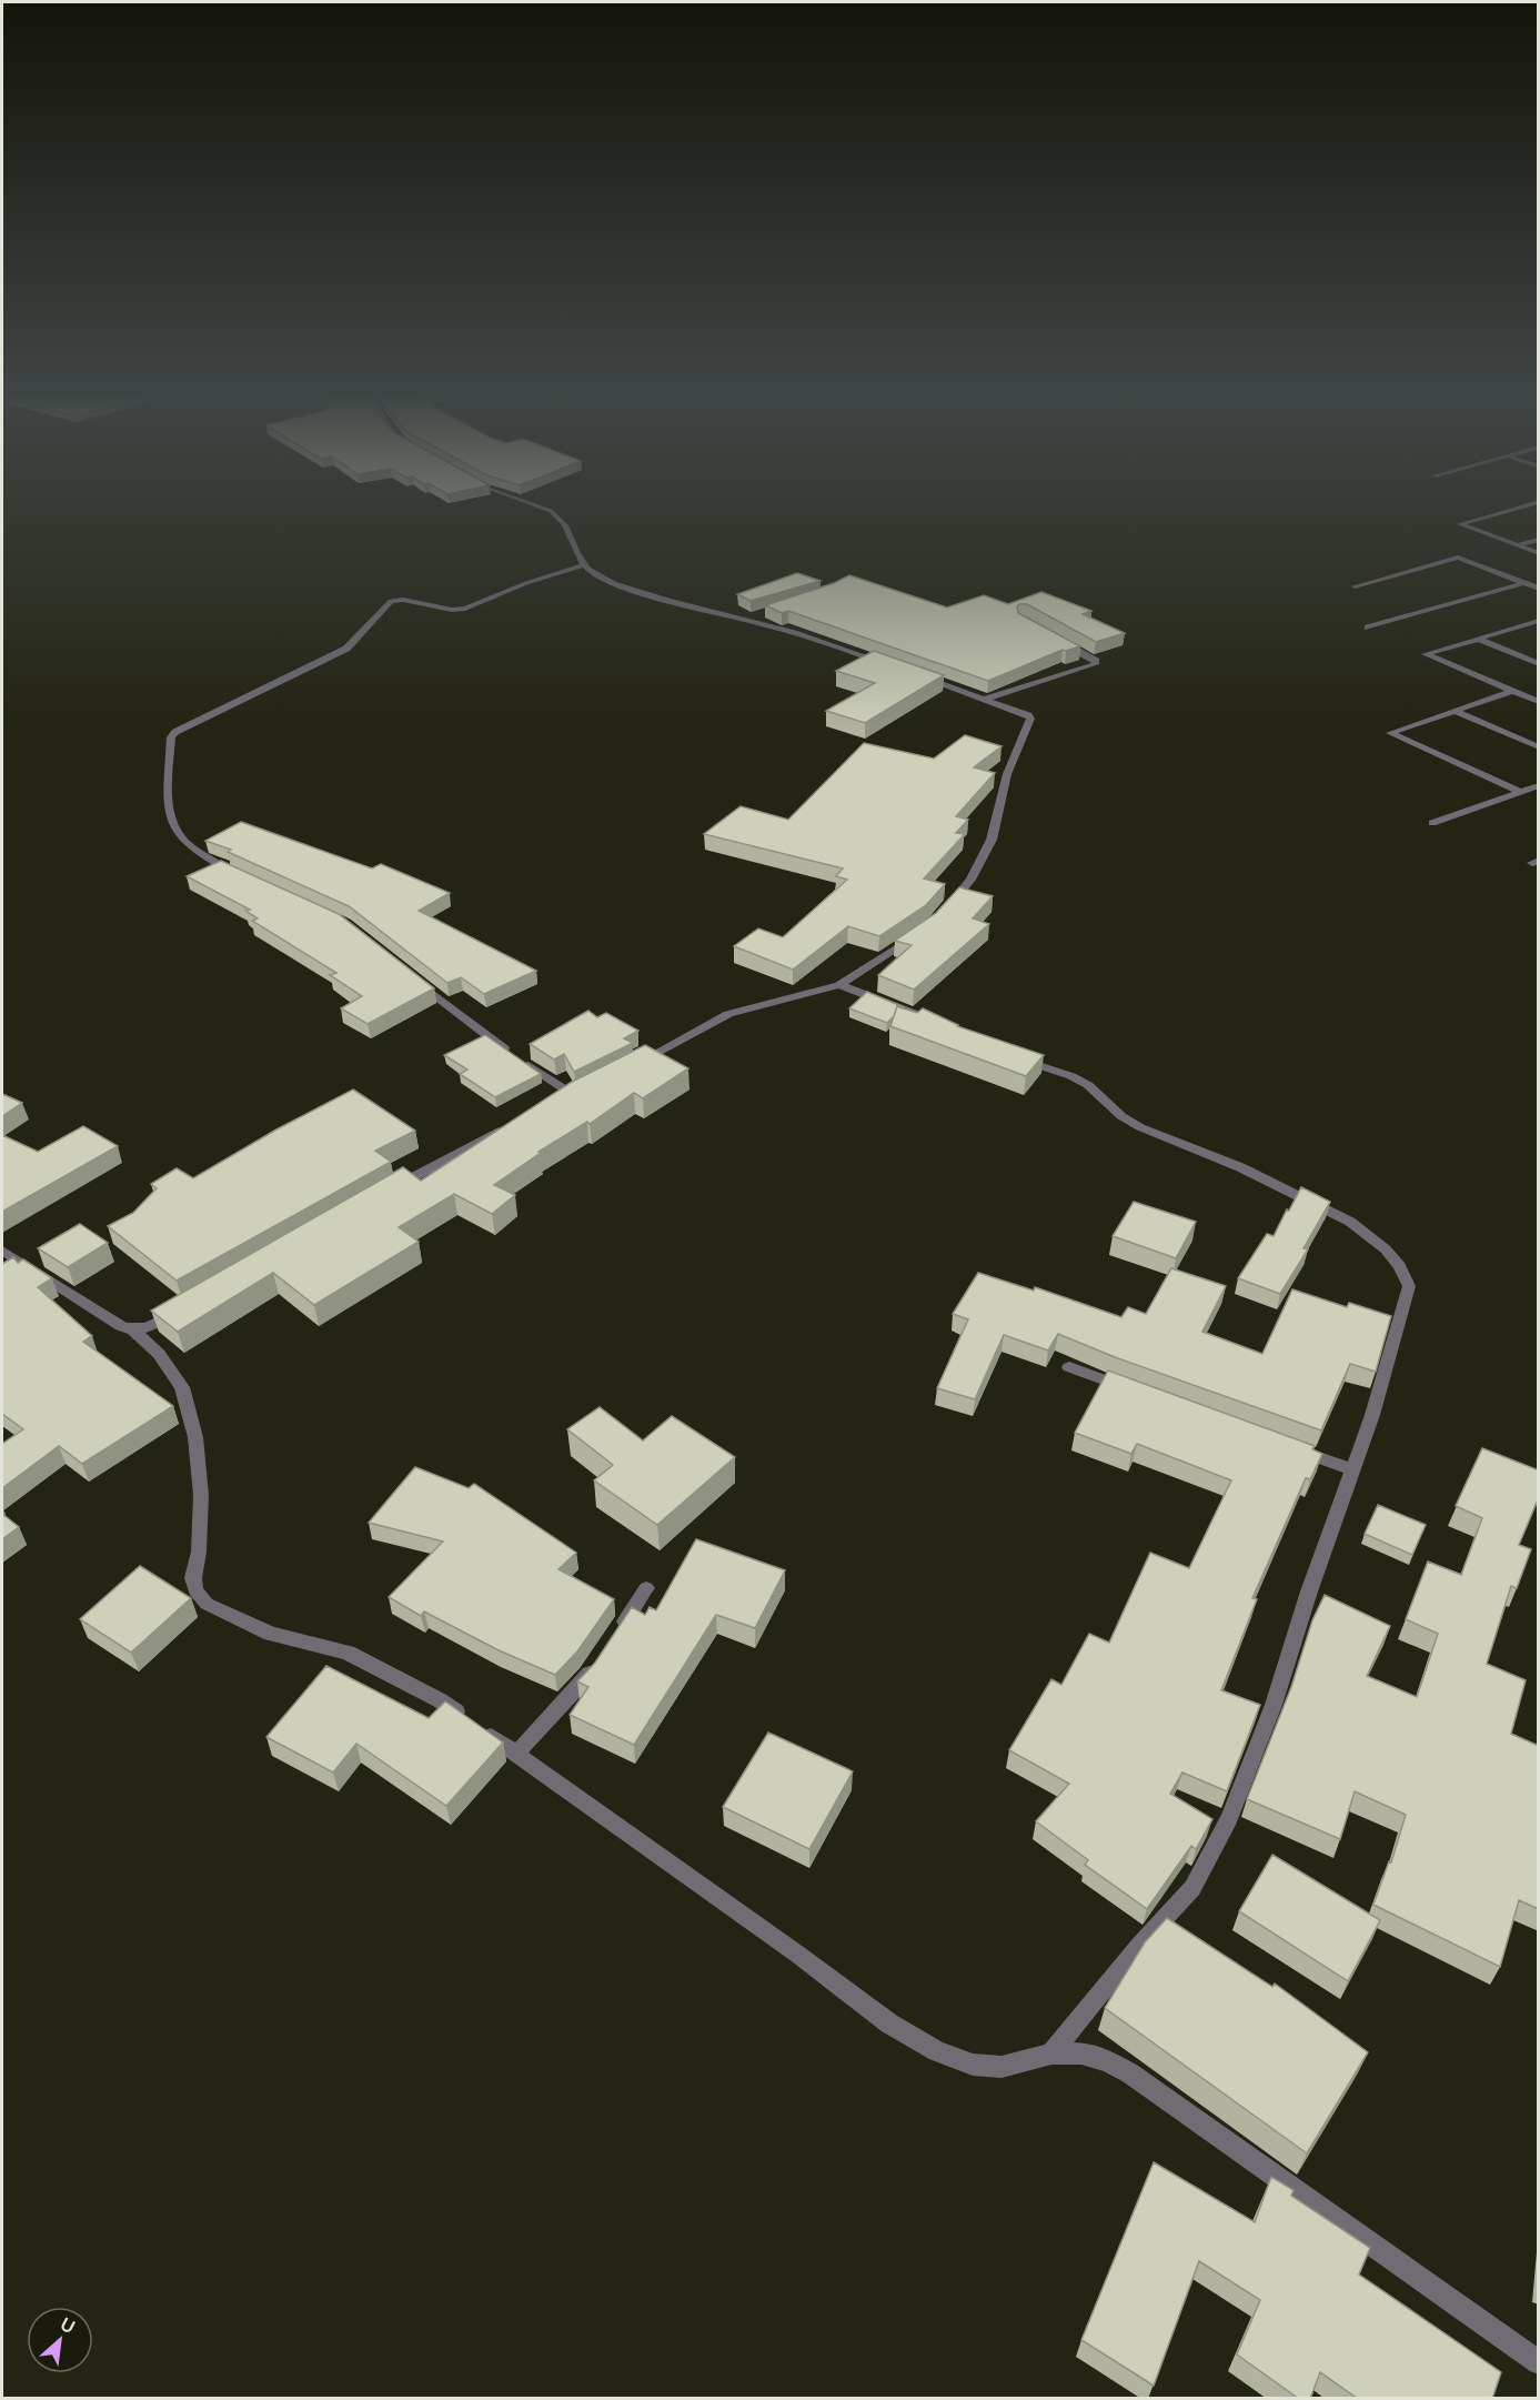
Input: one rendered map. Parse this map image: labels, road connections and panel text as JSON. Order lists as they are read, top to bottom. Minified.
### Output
{"north":"top right"}
